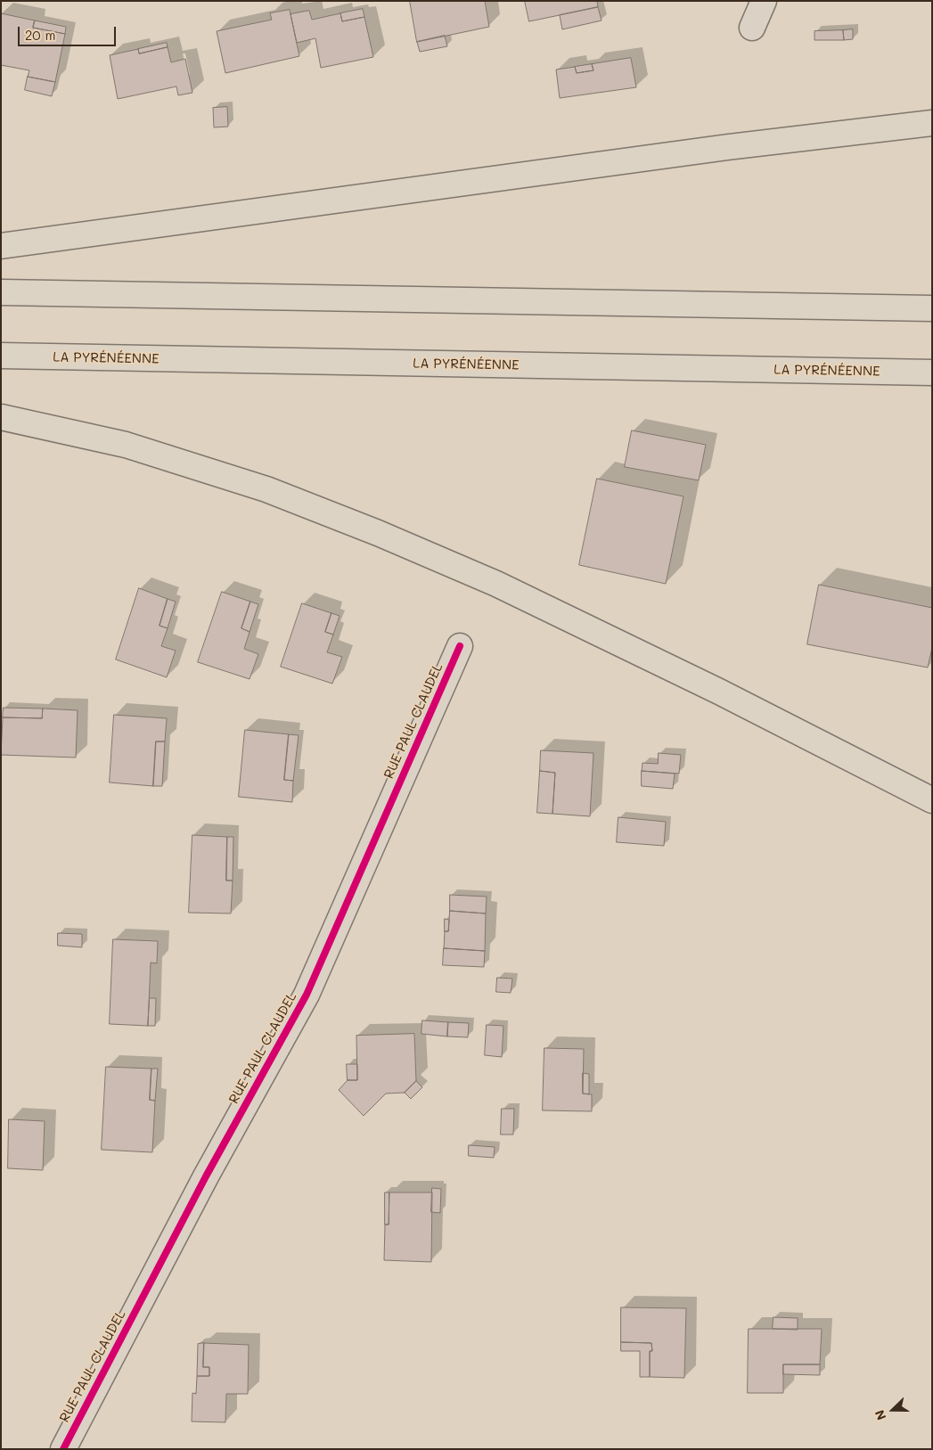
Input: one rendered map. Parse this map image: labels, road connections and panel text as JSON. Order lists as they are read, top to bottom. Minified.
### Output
{"streets":{"highway":["LA PYRÉNÉENNE"],"street":["RUE PAUL CLAUDEL"]},"scale_bar":"20 m","north":"left"}
